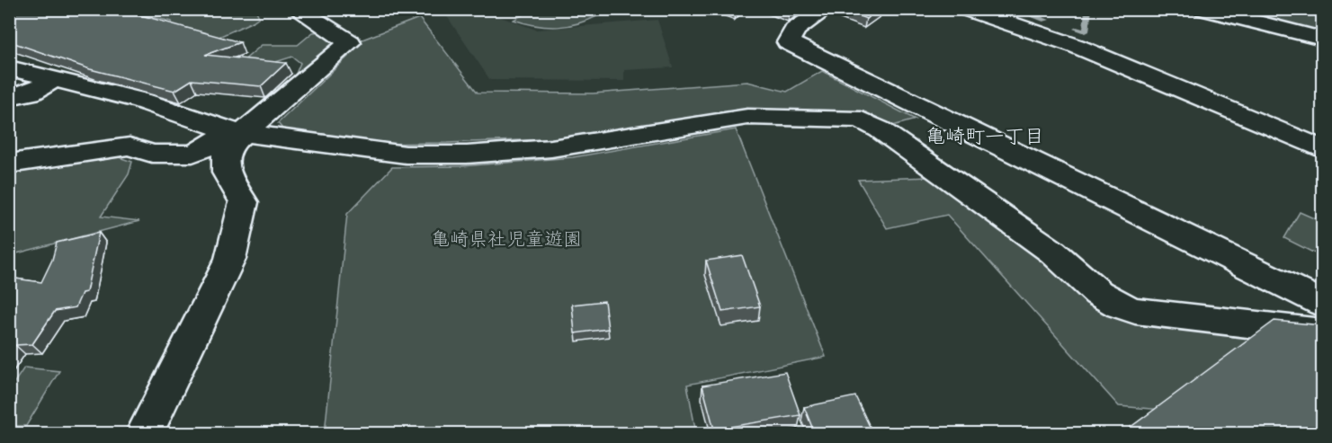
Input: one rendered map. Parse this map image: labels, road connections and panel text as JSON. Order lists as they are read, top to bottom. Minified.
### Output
{"districts":["亀崎町一丁目"],"parks":["亀崎県社児童遊園"]}
